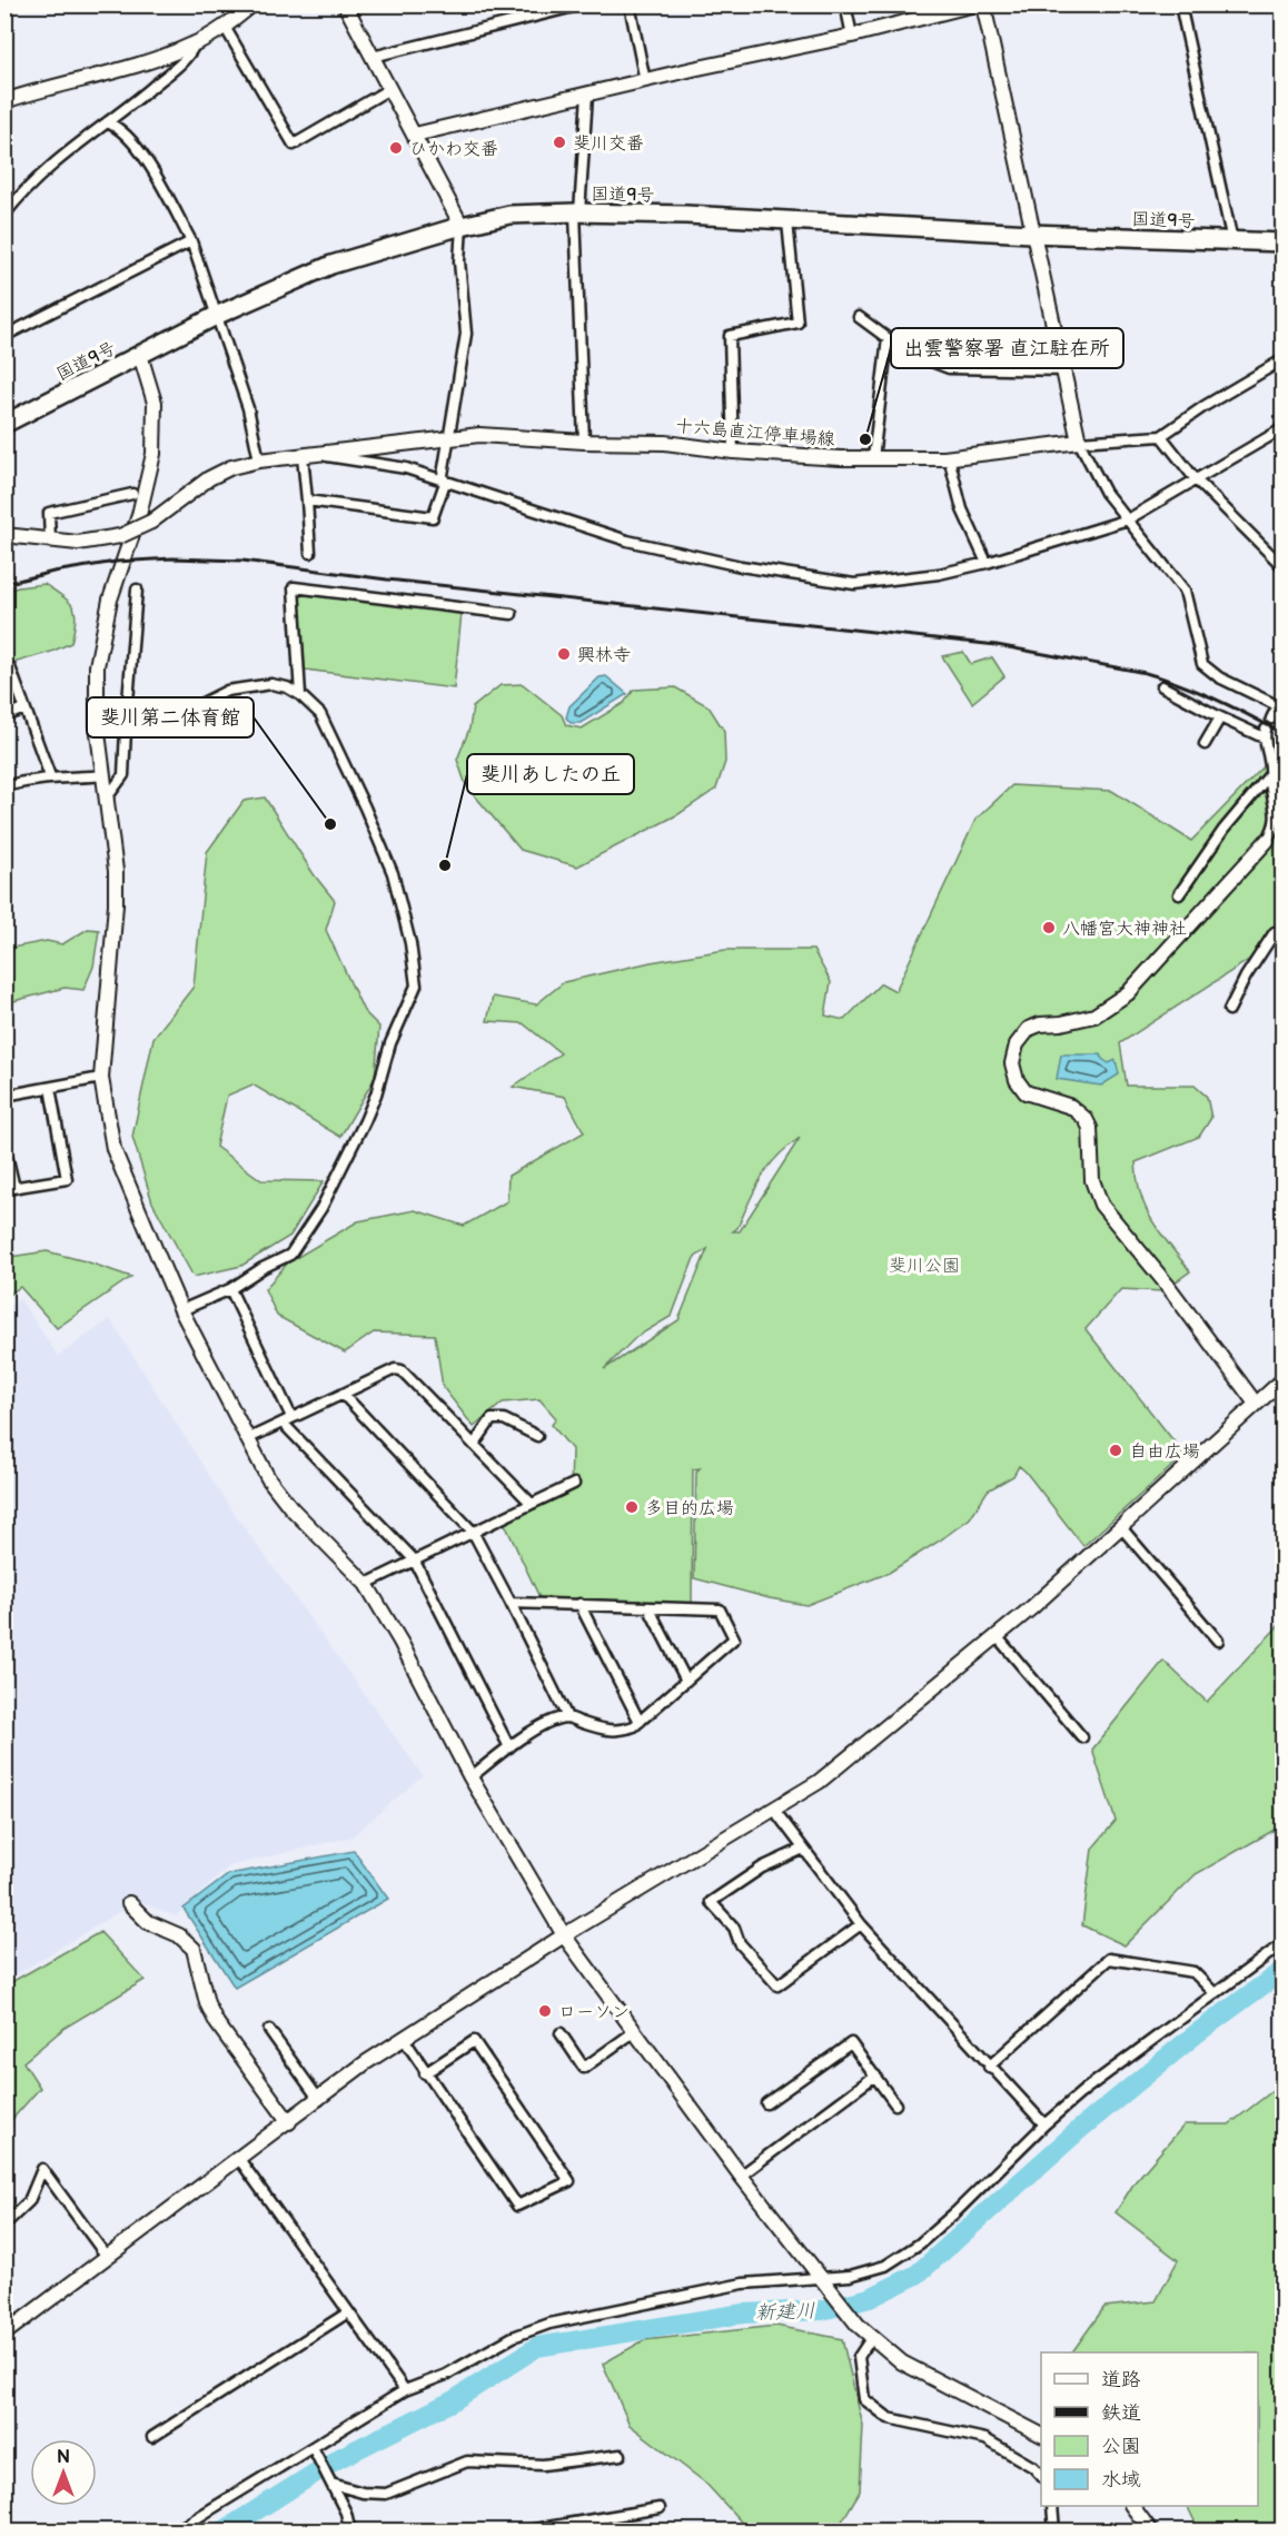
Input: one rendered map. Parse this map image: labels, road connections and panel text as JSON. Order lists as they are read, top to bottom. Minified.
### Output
{"streets":{"highway":["国道9号"],"street":["十六島直江停車場線"]},"water":["新建川"],"parks":["斐川公園"],"places":["斐川交番","ひかわ交番","出雲警察署 直江駐在所","興林寺","斐川第二体育館","斐川あしたの丘","八幡宮大神神社","自由広場","多目的広場","ローソン"],"legend":["道路","鉄道","公園","水域"],"north":"top"}
